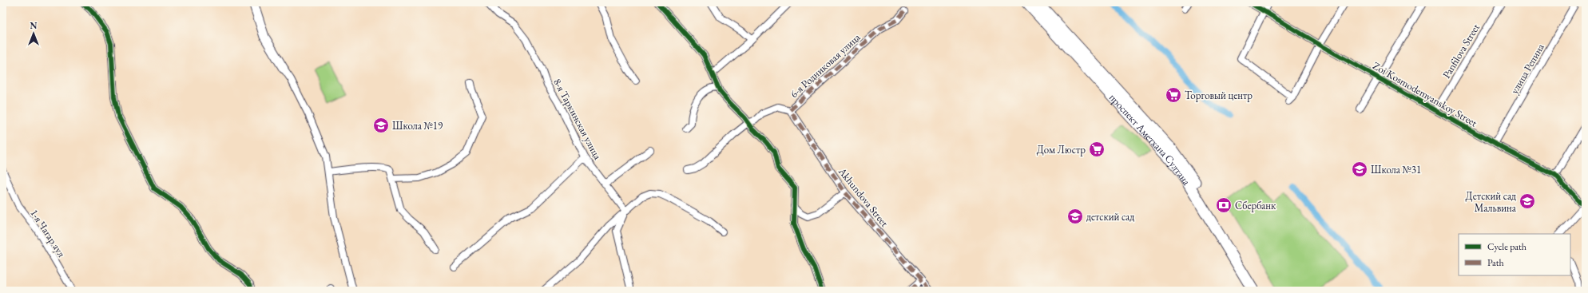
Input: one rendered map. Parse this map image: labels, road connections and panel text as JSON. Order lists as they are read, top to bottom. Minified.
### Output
{"streets":{"main road":["проспект Аметхана Султана"],"street":["Panfilova Street","6-я Родниковая улица","улица Репина","Zoi Kosmodemyanskoy Street","8-я Таркинская улица","Akhundova Street","1-я Чагар аул"]},"crossings":[["Panfilova Street","Zoi Kosmodemyanskoy Street"],["6-я Родниковая улица","Akhundova Street"],["улица Репина","Zoi Kosmodemyanskoy Street"]],"places":{"supermarket":["Торговый центр","Дом Люстр"],"school or university":["Школа №19","Школа №31","Детский сад Мальвина","детский сад"],"bank":["Сбербанк"]},"legend":["Cycle path","Path"],"north":"top"}
